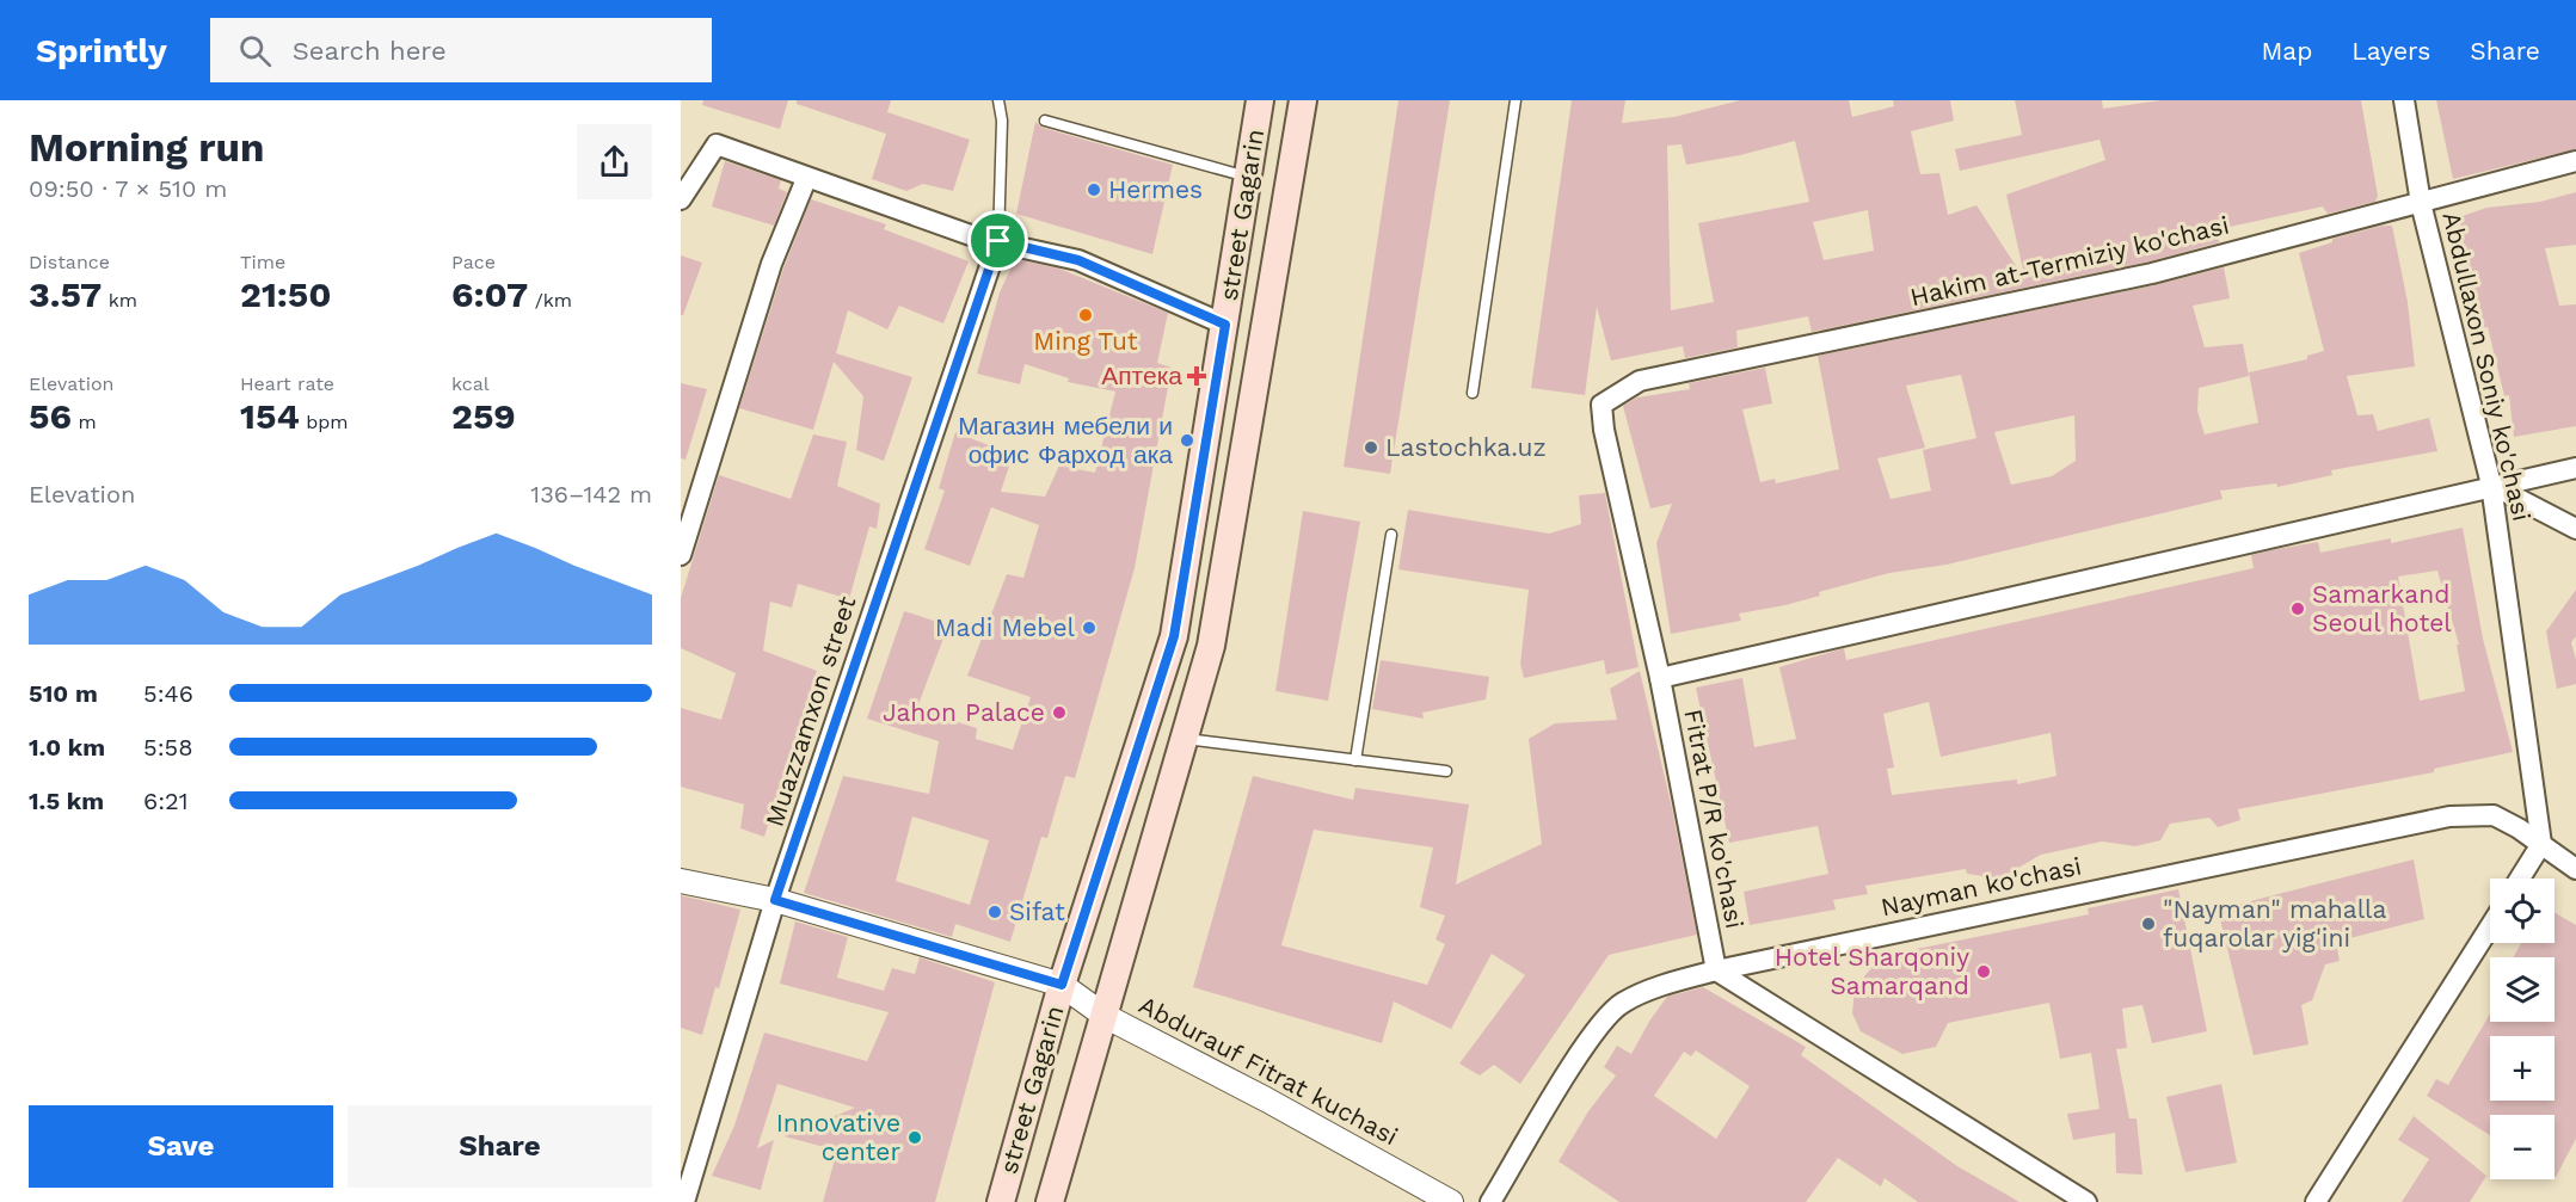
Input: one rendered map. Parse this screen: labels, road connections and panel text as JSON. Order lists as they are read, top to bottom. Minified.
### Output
{"streets":{"main road":["street Gagarin"],"street":["Hakim at-Termiziy ko'chasi","Abdullaxon Soniy ko'chasi","Muazzamxon street","Fitrat P/R ko'chasi","Nayman ko'chasi","Abdurauf Fitrat kuchasi"]},"crossings":[["street Gagarin","Abdurauf Fitrat kuchasi"],["Hakim at-Termiziy ko'chasi","Abdullaxon Soniy ko'chasi"],["Hakim at-Termiziy ko'chasi","Fitrat P/R ko'chasi"],["Abdullaxon Soniy ko'chasi","Nayman ko'chasi"],["Muazzamxon street","Abdurauf Fitrat kuchasi"],["Fitrat P/R ko'chasi","Nayman ko'chasi"]],"places":{"other":["Hermes","Ming Tut","Магазин мебели и офис Фарход ака","Lastochka.uz","Samarkand Seoul hotel","Madi Mebel","Jahon Palace","Sifat","\"Nayman\" mahalla fuqarolar yig'ini","Hotel Sharqoniy Samarqand","Innovative center"],"health":["Аптека"]},"page":{"header":"Sprintly","search":"Search here","nav":["Map","Layers","Share"],"heading":["Morning run","09:50 · 7 × 510 m"],"stats":[["Distance","3.57 km"],["Time","21:50"],["Pace","6:07 /km"],["Elevation","56 m"],["Heart rate","154 bpm"],["kcal","259"]],"chart":["Elevation","136–142 m"],"list":[{"name":"510 m","note":"5:46"},{"name":"1.0 km","note":"5:58"},{"name":"1.5 km","note":"6:21"}],"map_buttons":["+","−"],"buttons":["Save","Share"]}}
